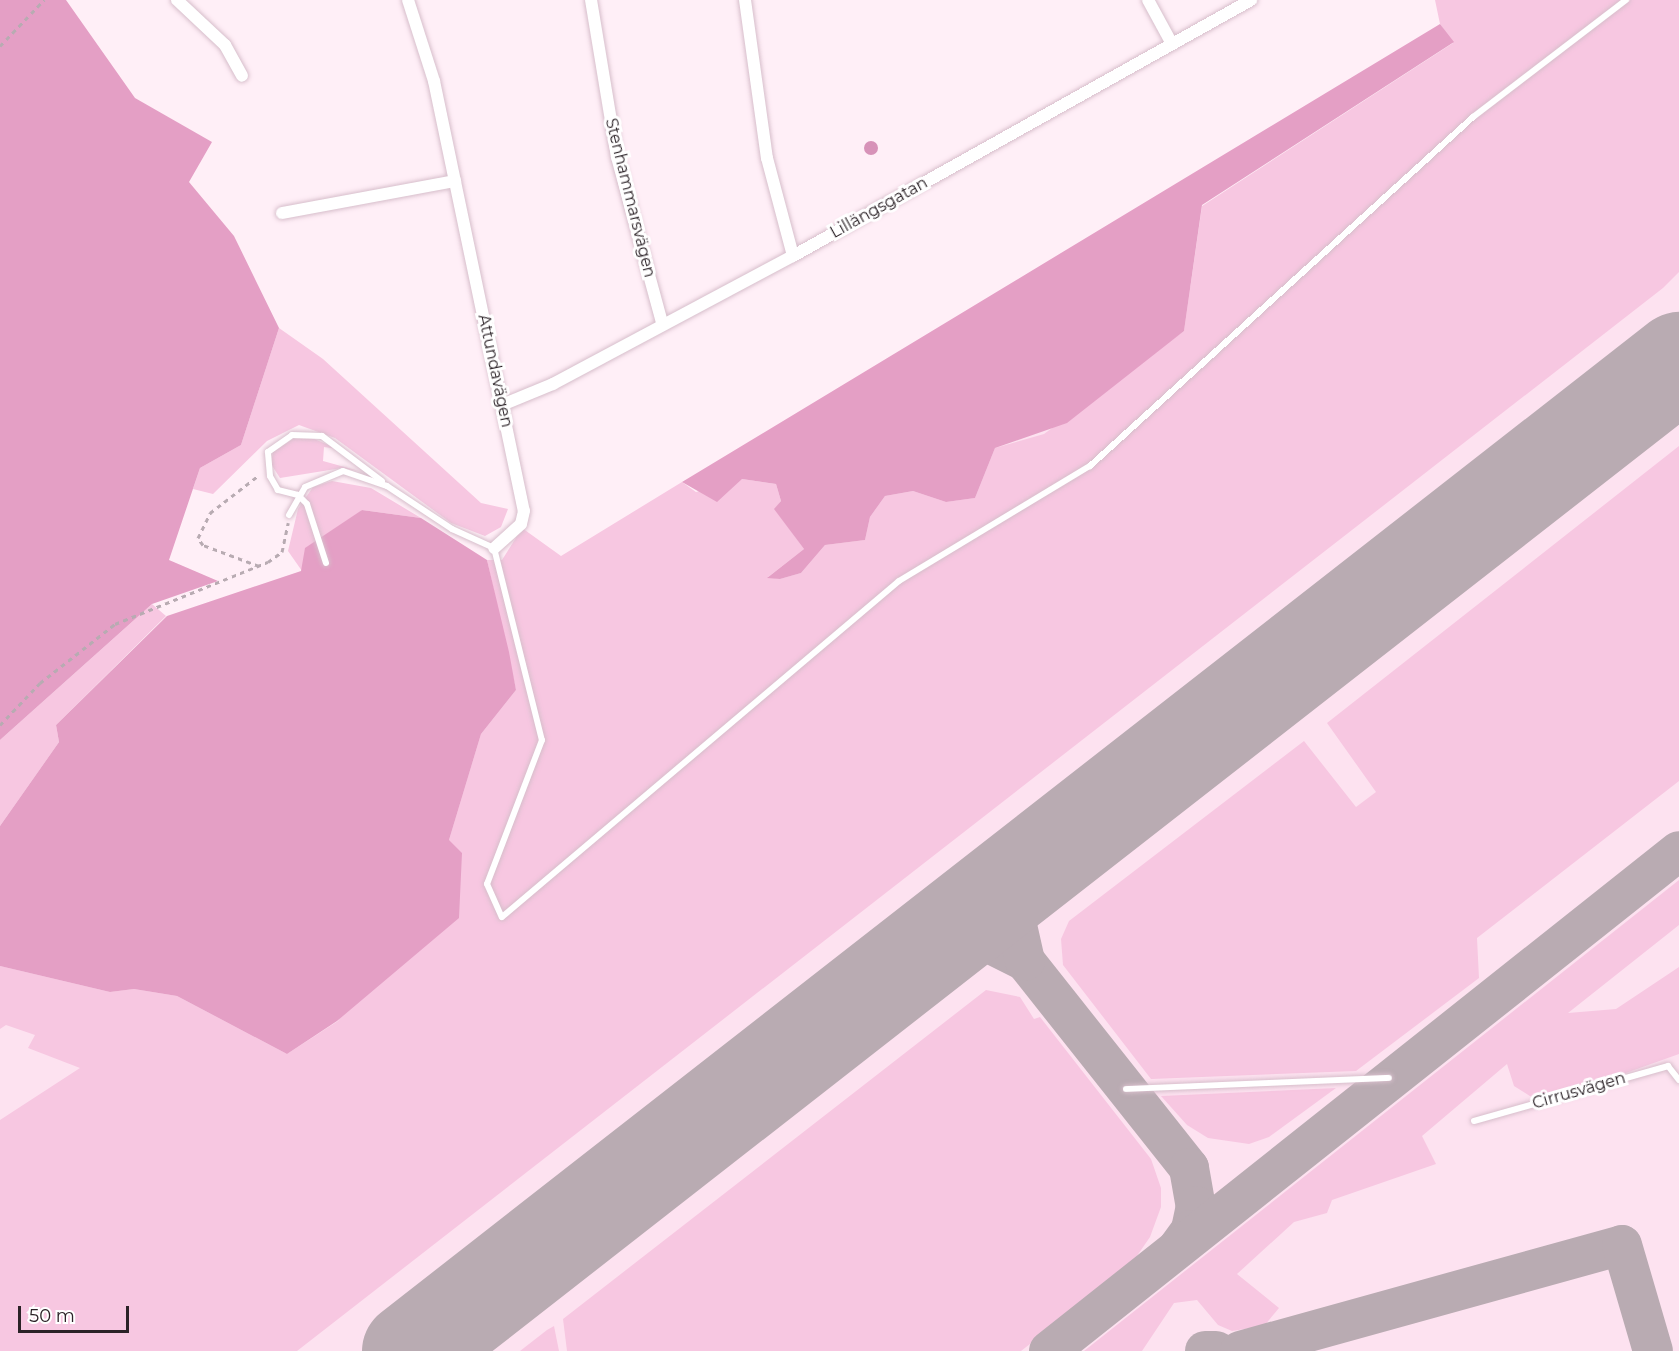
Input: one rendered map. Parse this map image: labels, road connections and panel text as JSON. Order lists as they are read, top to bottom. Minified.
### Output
{"streets":{"street":["Stenhammarsvägen","Lillängsgatan","Attundavägen"],"lane":["Cirrusvägen"]},"crossings":[["Stenhammarsvägen","Lillängsgatan"],["Lillängsgatan","Attundavägen"]],"scale_bar":"50 m"}
